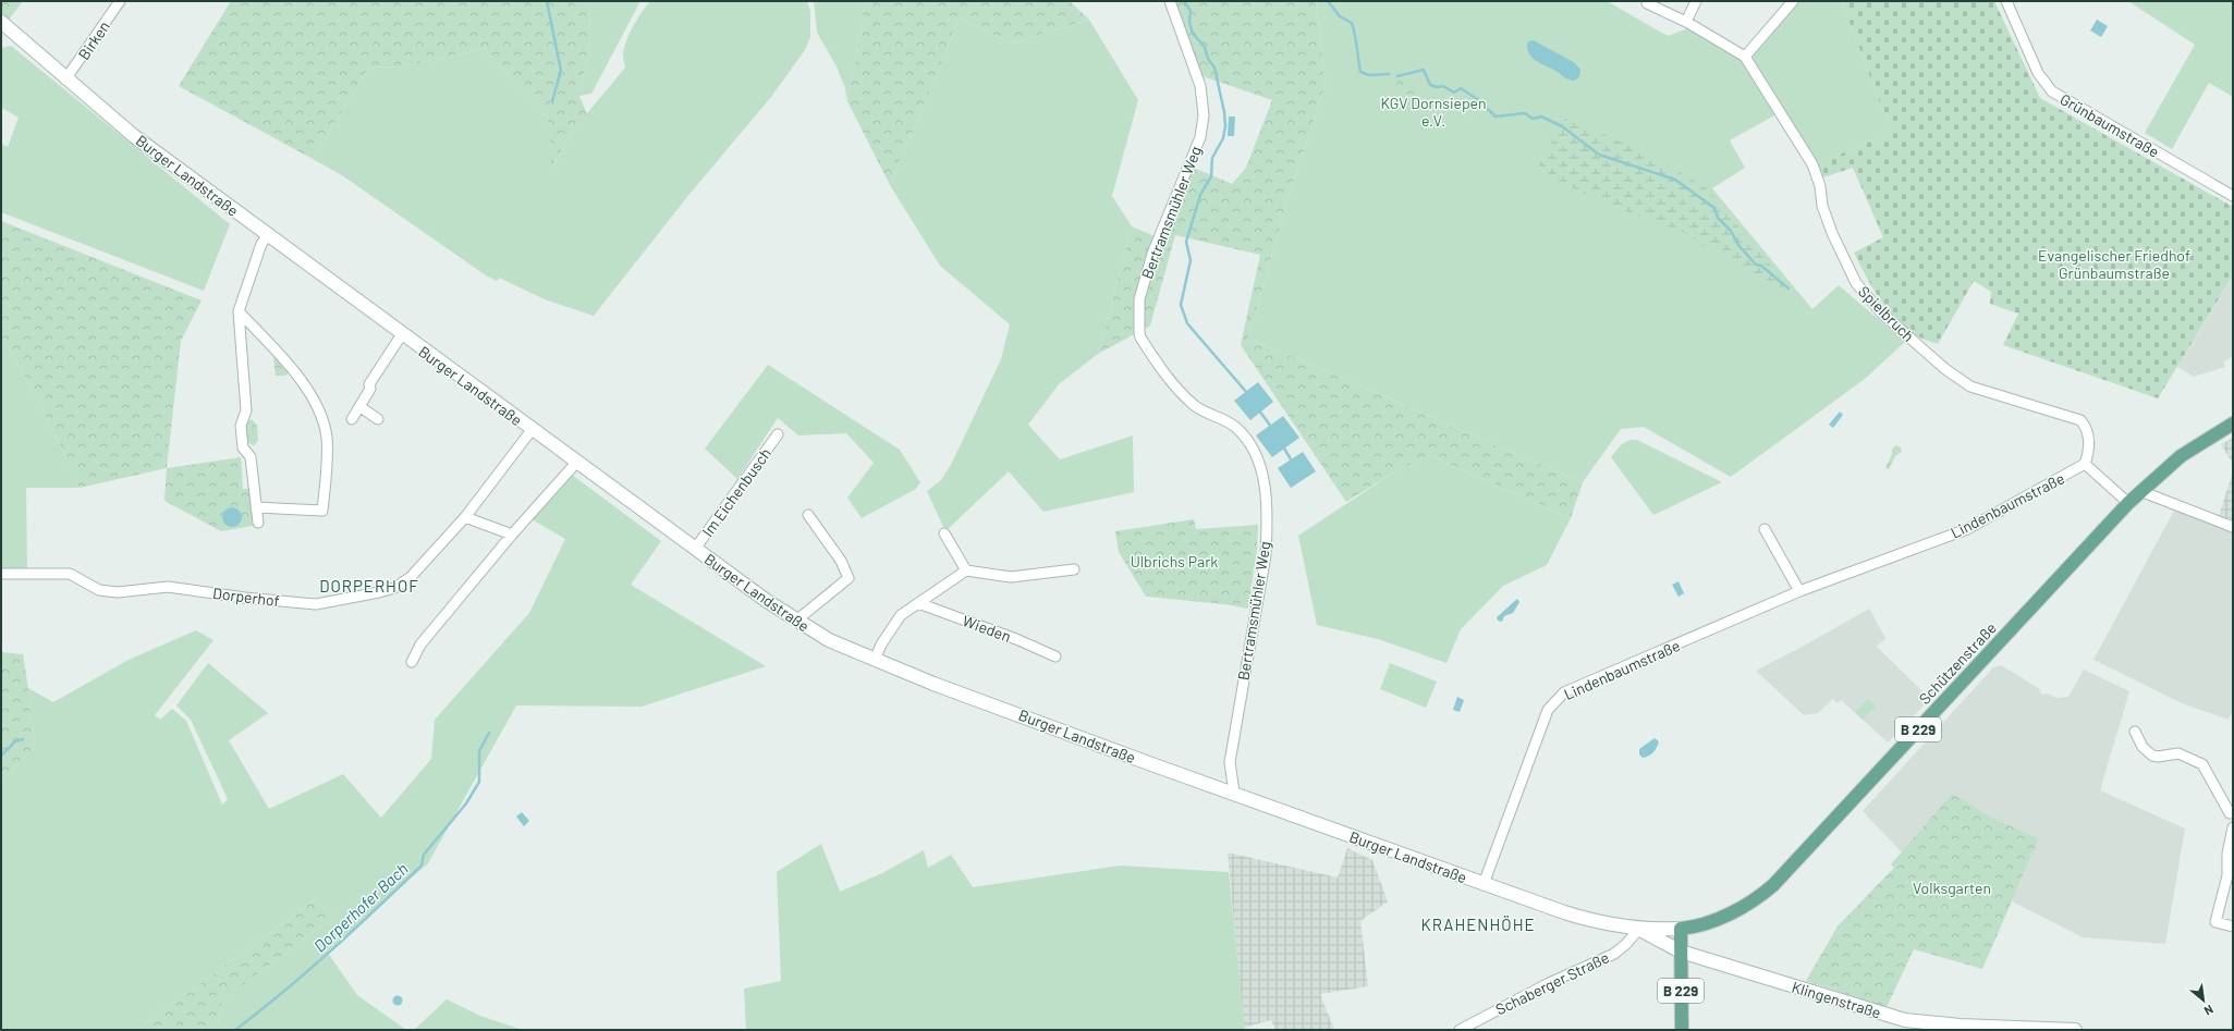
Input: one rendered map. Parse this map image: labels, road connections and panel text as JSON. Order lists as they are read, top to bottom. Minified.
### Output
{"streets":{"main road":["Burger Landstraße","Schützenstraße","B 229","Klingenstraße"],"street":["Birken","Grünbaumstraße","Bertramsmühler Weg","Spielbruch","Im Eichenbusch","Lindenbaumstraße","Dorperhof","Wieden","Schaberger Straße"]},"crossings":[["Birken","Burger Landstraße"],["Burger Landstraße","Bertramsmühler Weg"],["Burger Landstraße","Im Eichenbusch"],["Burger Landstraße","Lindenbaumstraße"],["Burger Landstraße","Dorperhof"],["Burger Landstraße","Schützenstraße"],["Burger Landstraße","B 229"],["Burger Landstraße","Schaberger Straße"],["Burger Landstraße","Klingenstraße"],["Spielbruch","Lindenbaumstraße"],["Schützenstraße","B 229"],["B 229","Klingenstraße"]],"districts":["DORPERHOF","KRAHENHÖHE"],"water":["Dorperhofer Bach"],"parks":["KGV Dornsiepen e.V.","Evangelischer Friedhof Grünbaumstraße","Ulbrichs Park","Volksgarten"],"north":"bottom right"}
